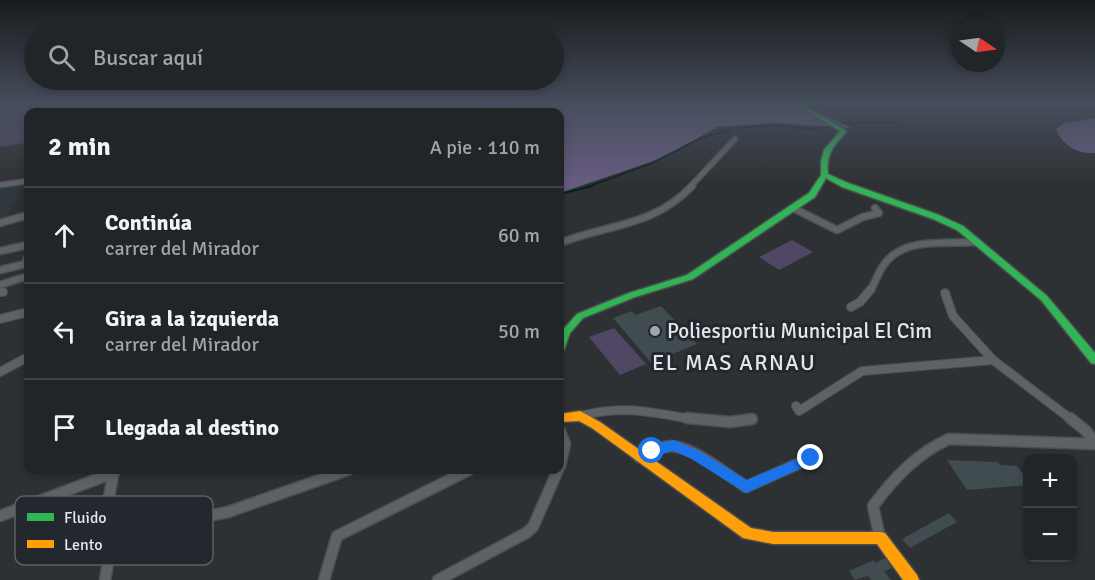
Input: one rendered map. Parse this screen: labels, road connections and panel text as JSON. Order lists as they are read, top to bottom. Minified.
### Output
{"districts":["EL MAS ARNAU"],"places":["Poliesportiu Municipal El Cim"],"legend":["Fluido","Lento"],"north":"right","page":{"search":"Buscar aquí","heading":["2 min","A pie · 110 m"],"list":[["Continúa","carrer del Mirador","60 m"],["Gira a la izquierda","carrer del Mirador","50 m"],"Llegada al destino"],"map_buttons":["+","−"]}}
